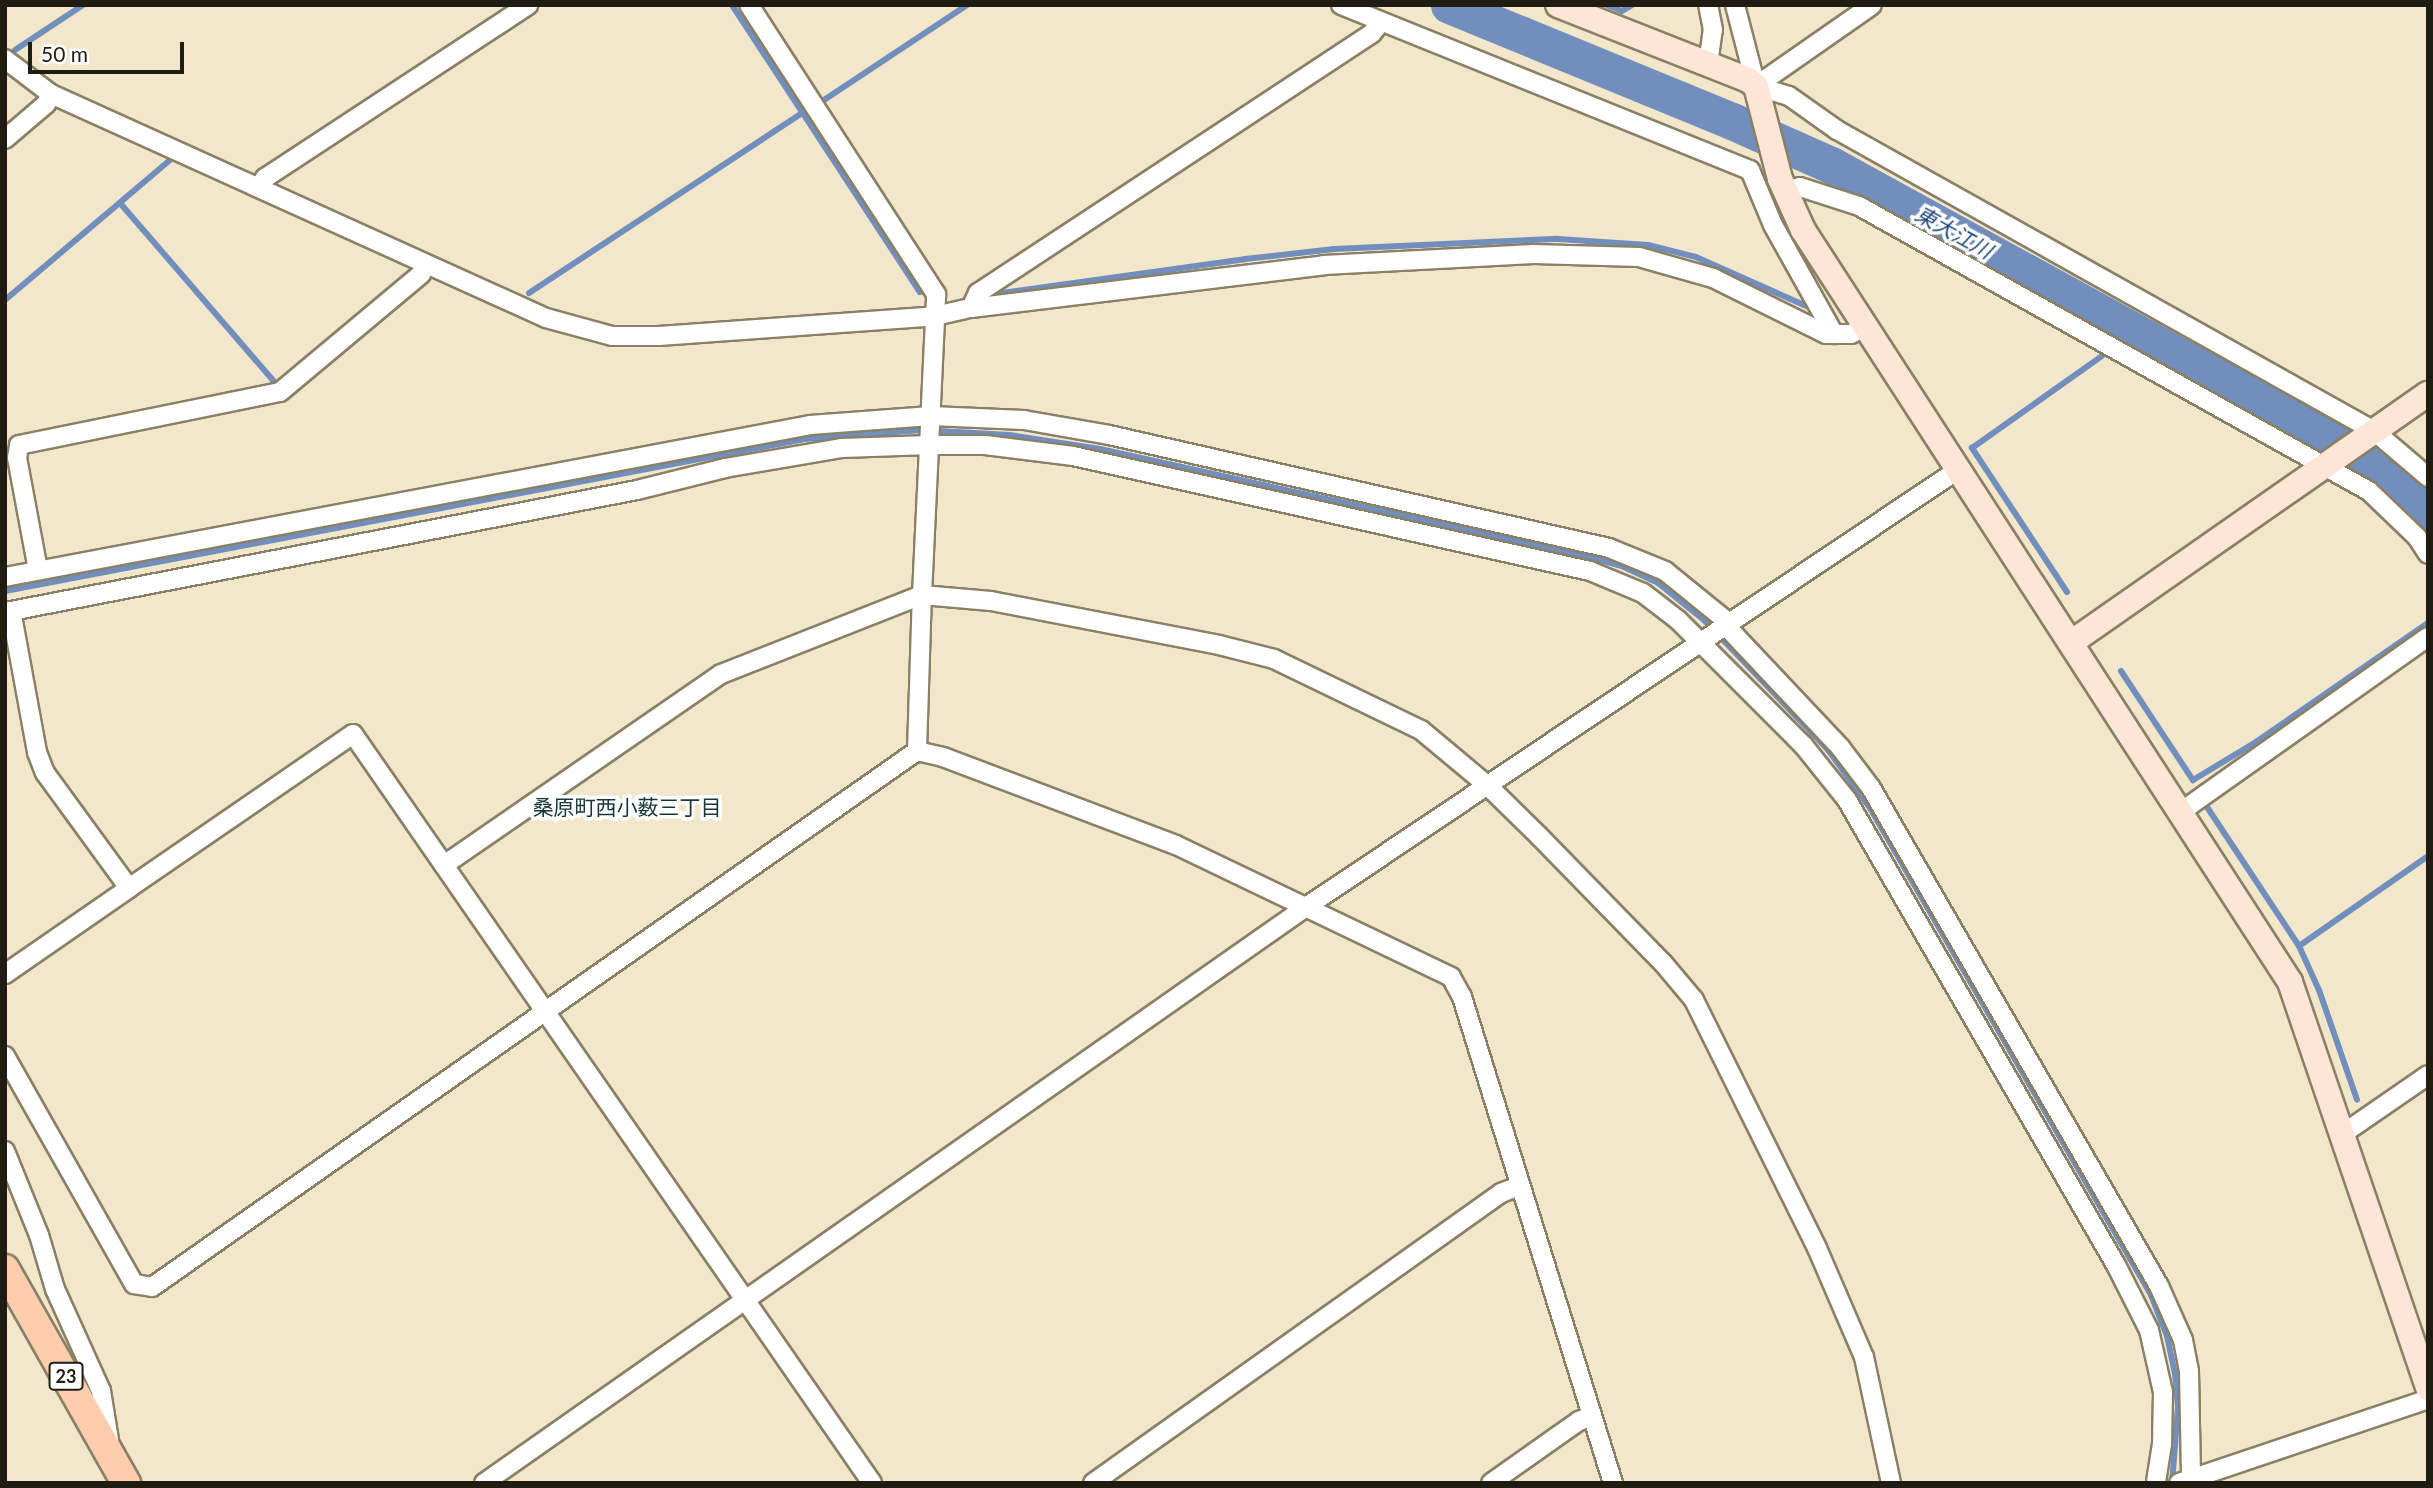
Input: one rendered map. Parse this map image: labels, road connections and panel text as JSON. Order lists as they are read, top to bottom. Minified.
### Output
{"streets":{"main road":["23"]},"districts":["桑原町西小薮三丁目"],"water":["東大江川"],"scale_bar":"50 m"}
